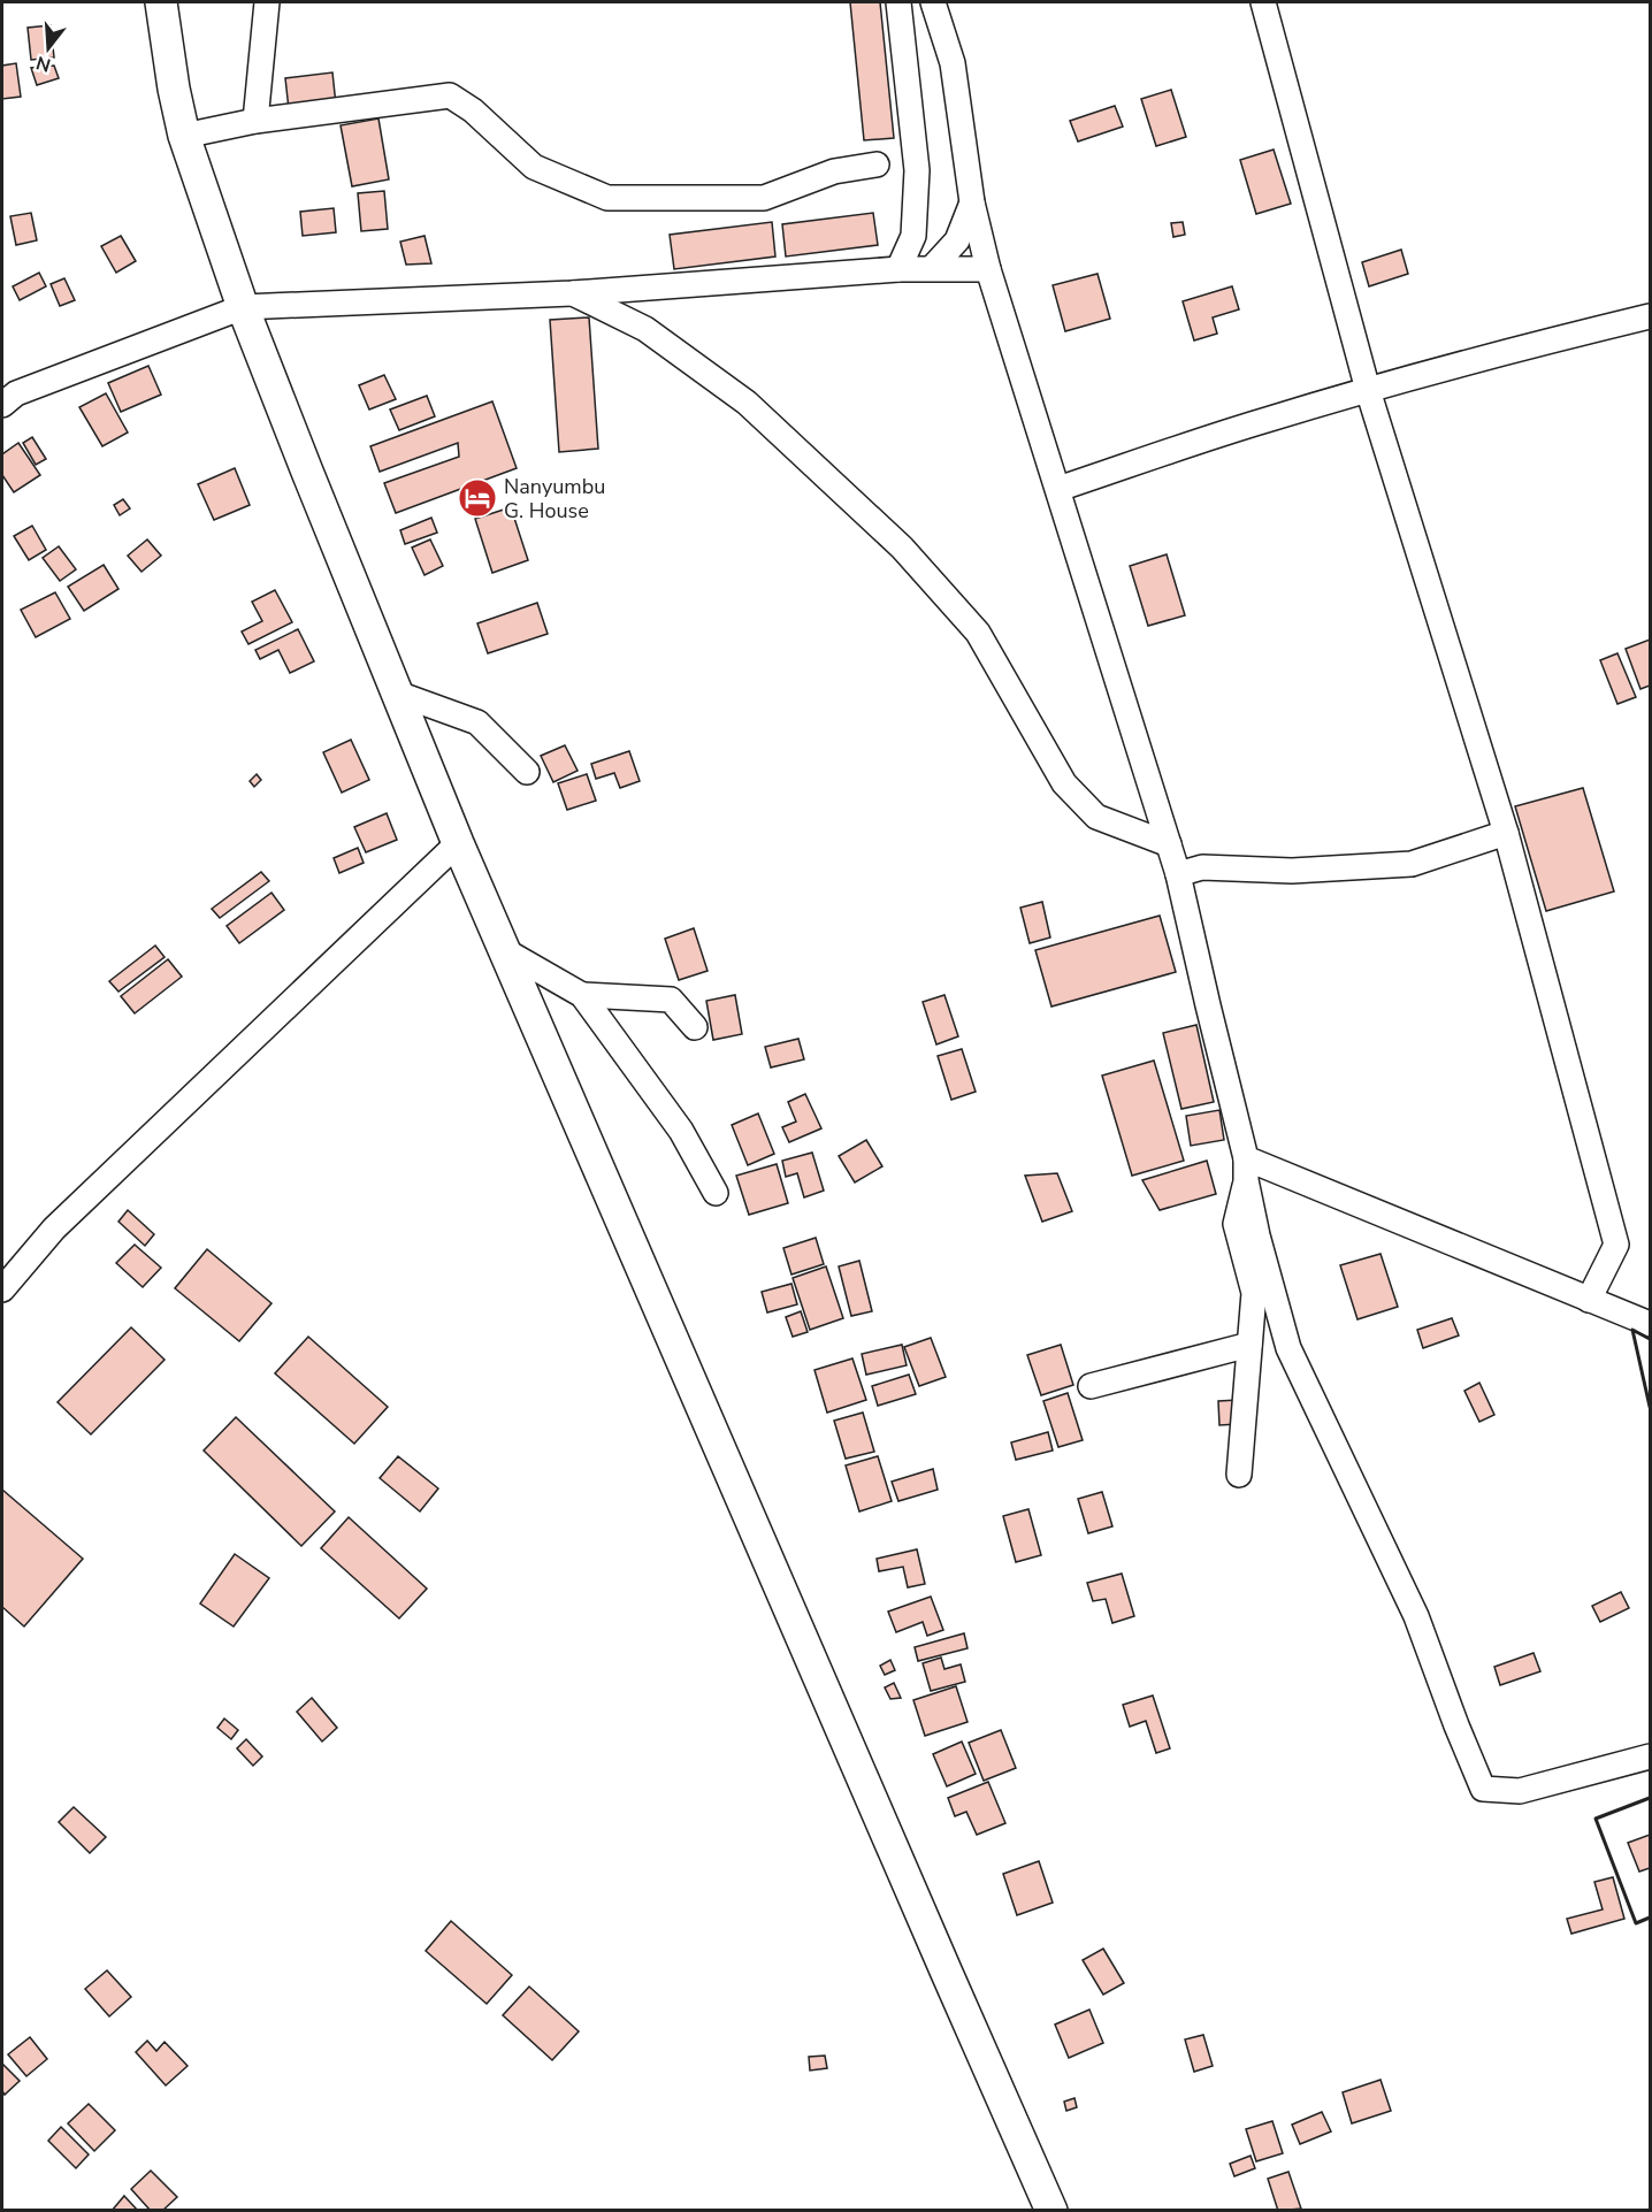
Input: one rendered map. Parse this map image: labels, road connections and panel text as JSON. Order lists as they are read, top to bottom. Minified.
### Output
{"places":{"hotel":["Nanyumbu G. House"]},"north":"bottom"}
